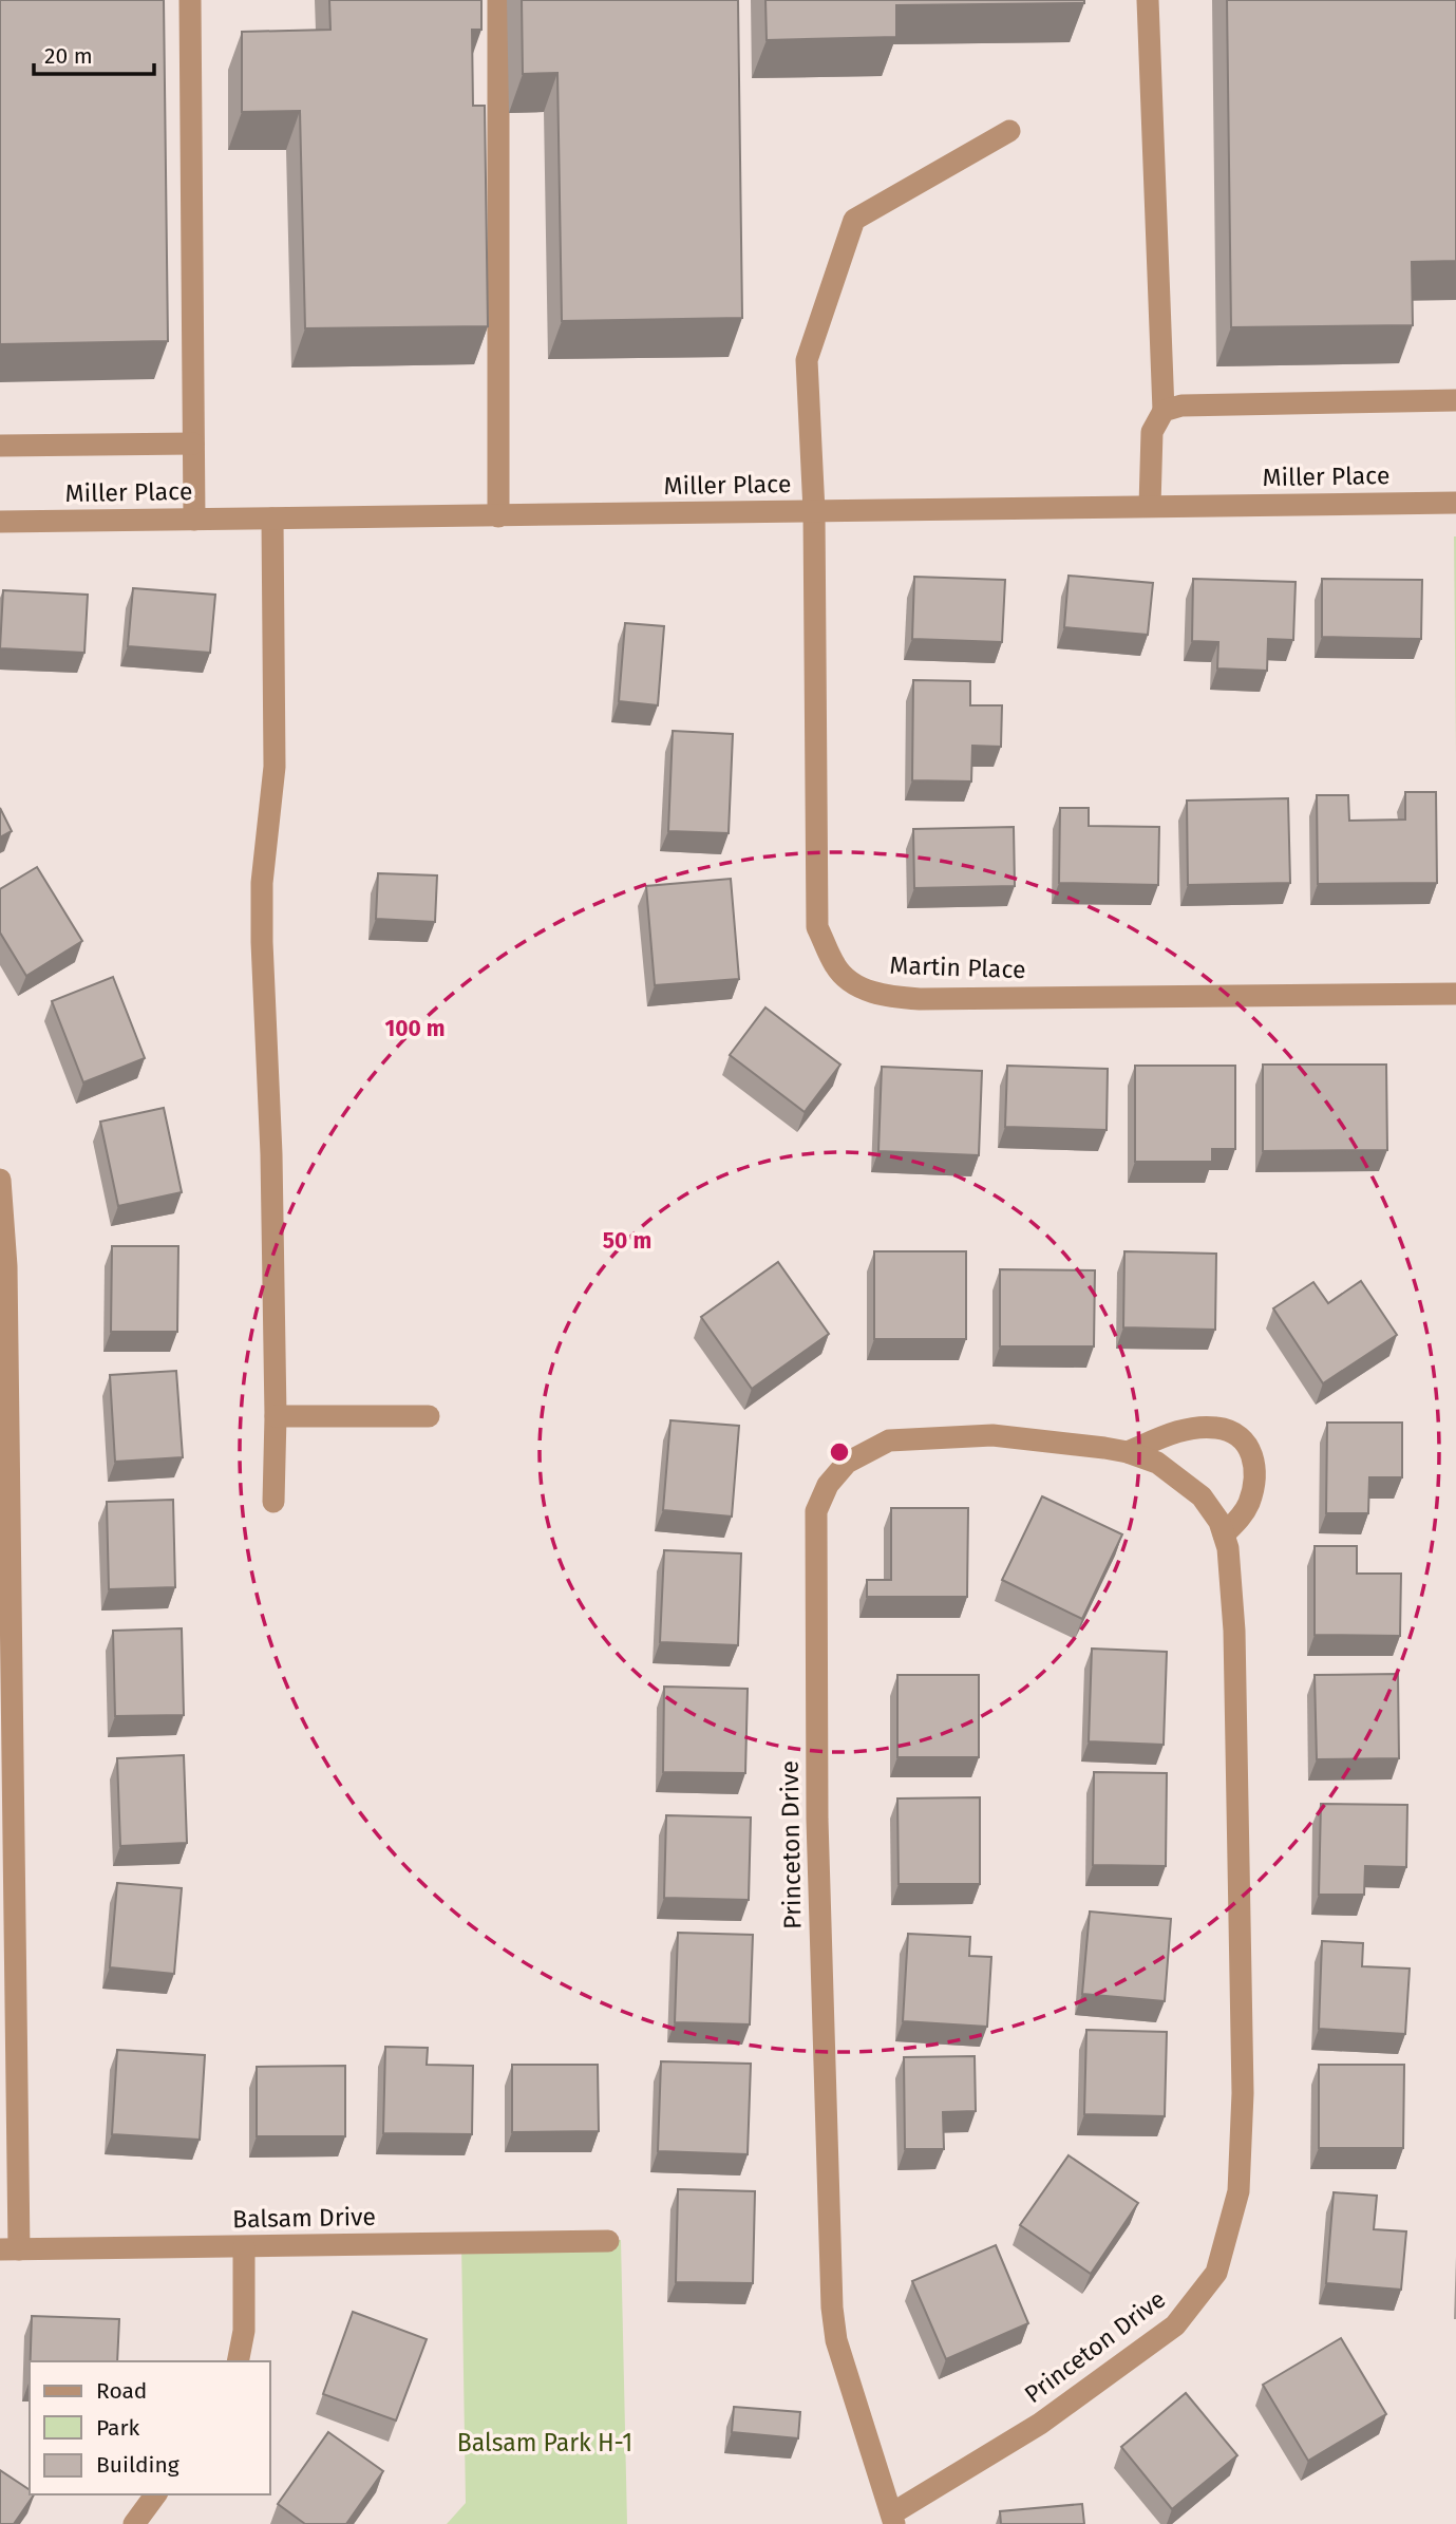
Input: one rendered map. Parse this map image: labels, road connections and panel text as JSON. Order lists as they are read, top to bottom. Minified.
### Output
{"streets":{"street":["Miller Place","Martin Place","Princeton Drive","Balsam Drive"]},"crossings":[["Miller Place","Martin Place"]],"parks":["Balsam Park H-1"],"legend":["Road","Park","Building"],"scale_bar":"20 m","rings":["100 m","50 m"]}
